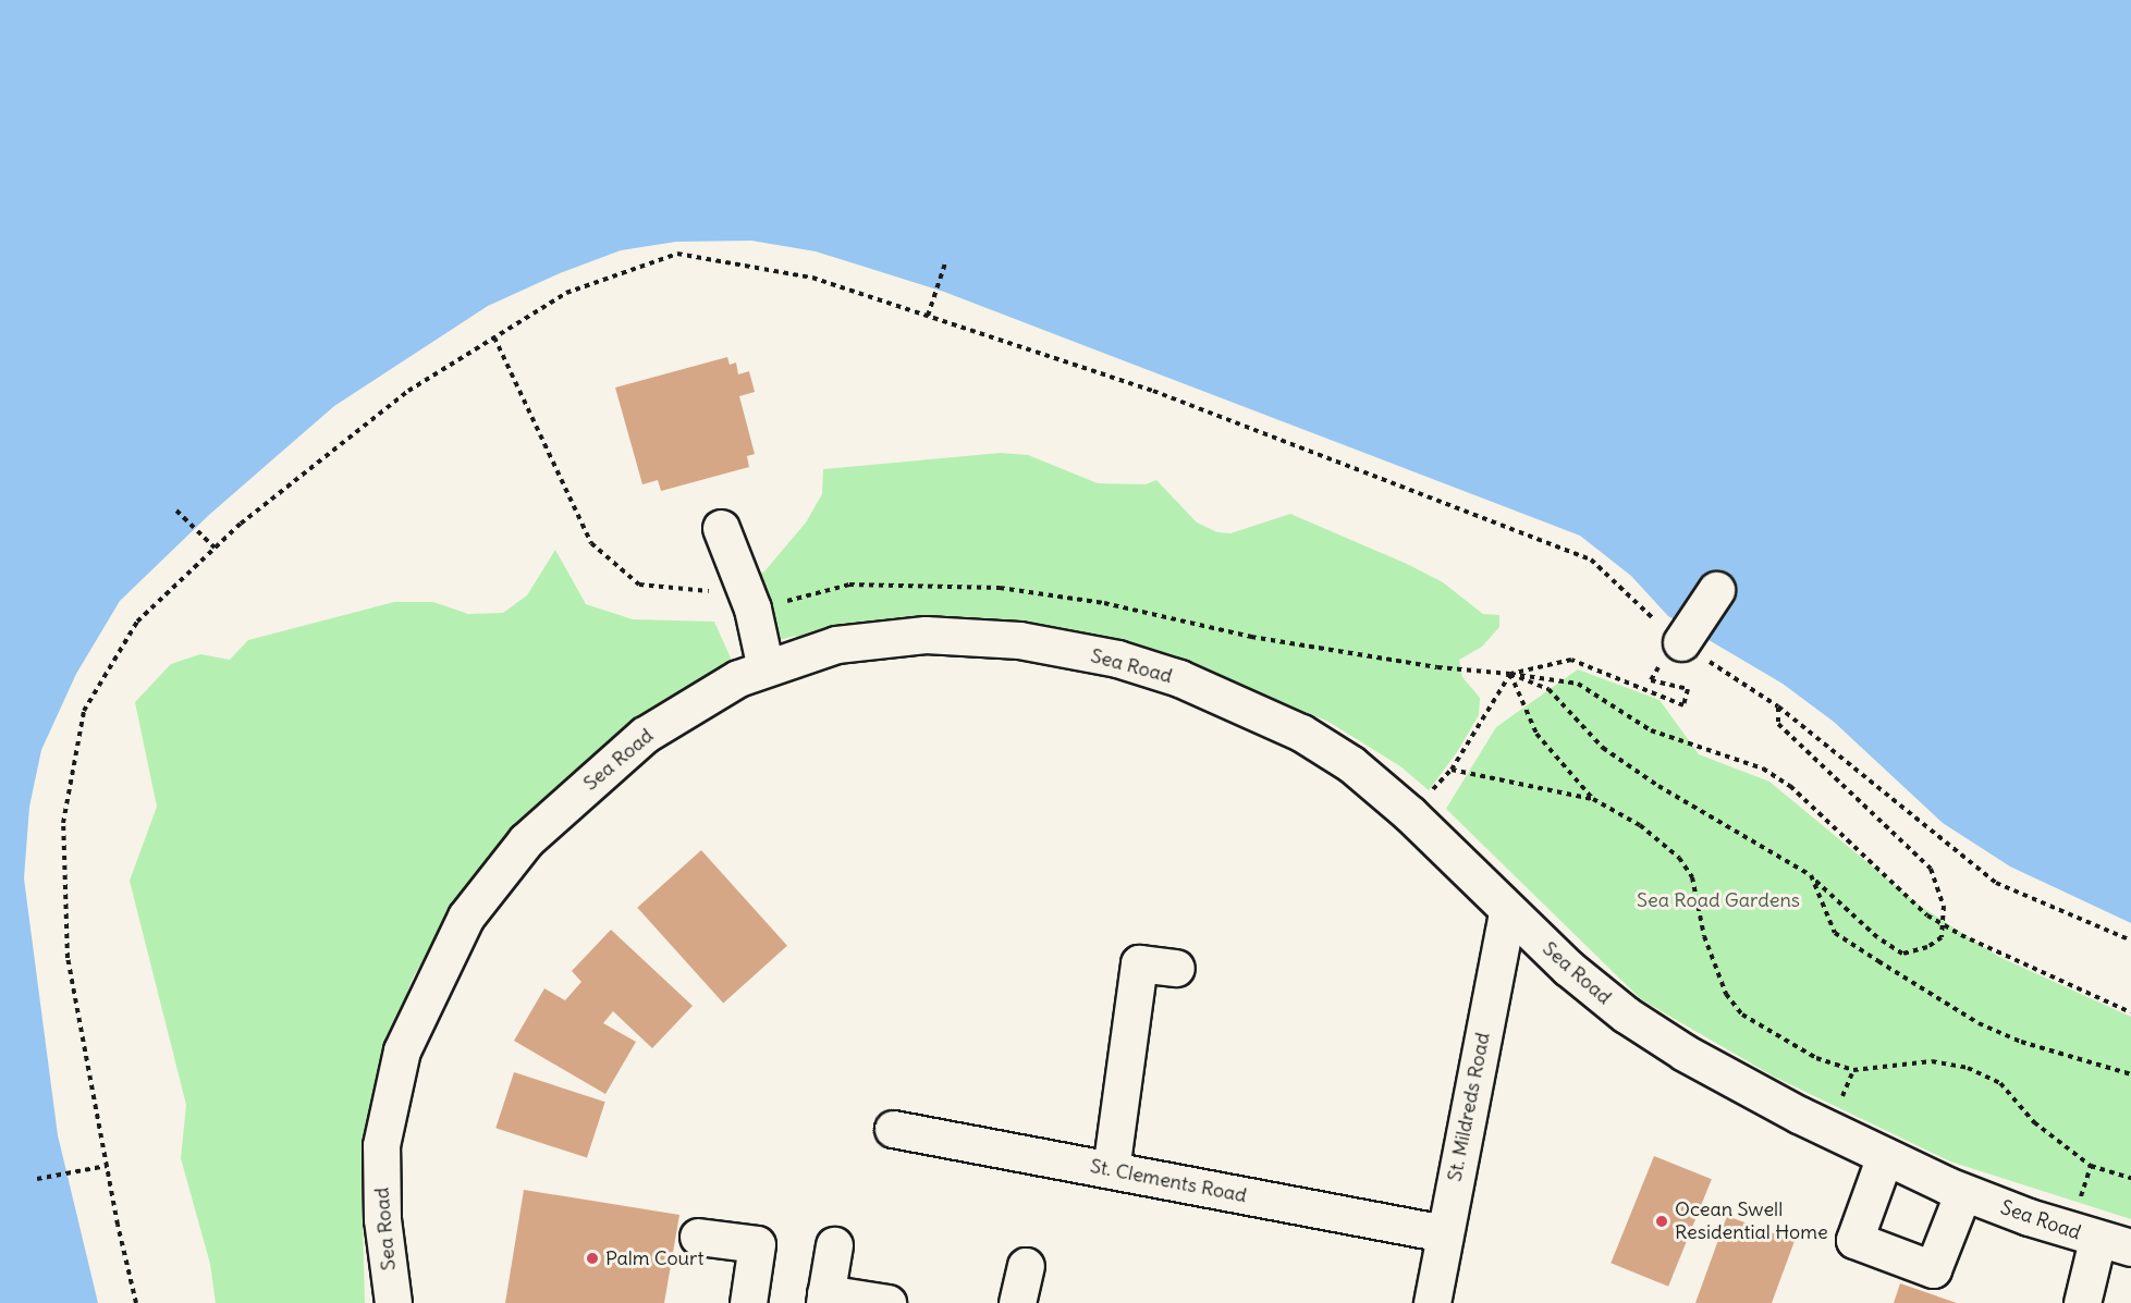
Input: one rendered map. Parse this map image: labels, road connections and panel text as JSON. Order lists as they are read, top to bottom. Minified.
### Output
{"streets":{"street":["Sea Road","St. Mildreds Road","St. Clements Road"]},"crossings":[["Sea Road","St. Mildreds Road"],["St. Mildreds Road","St. Clements Road"]],"parks":["Sea Road Gardens"],"places":["Ocean Swell Residential Home","Palm Court"]}
